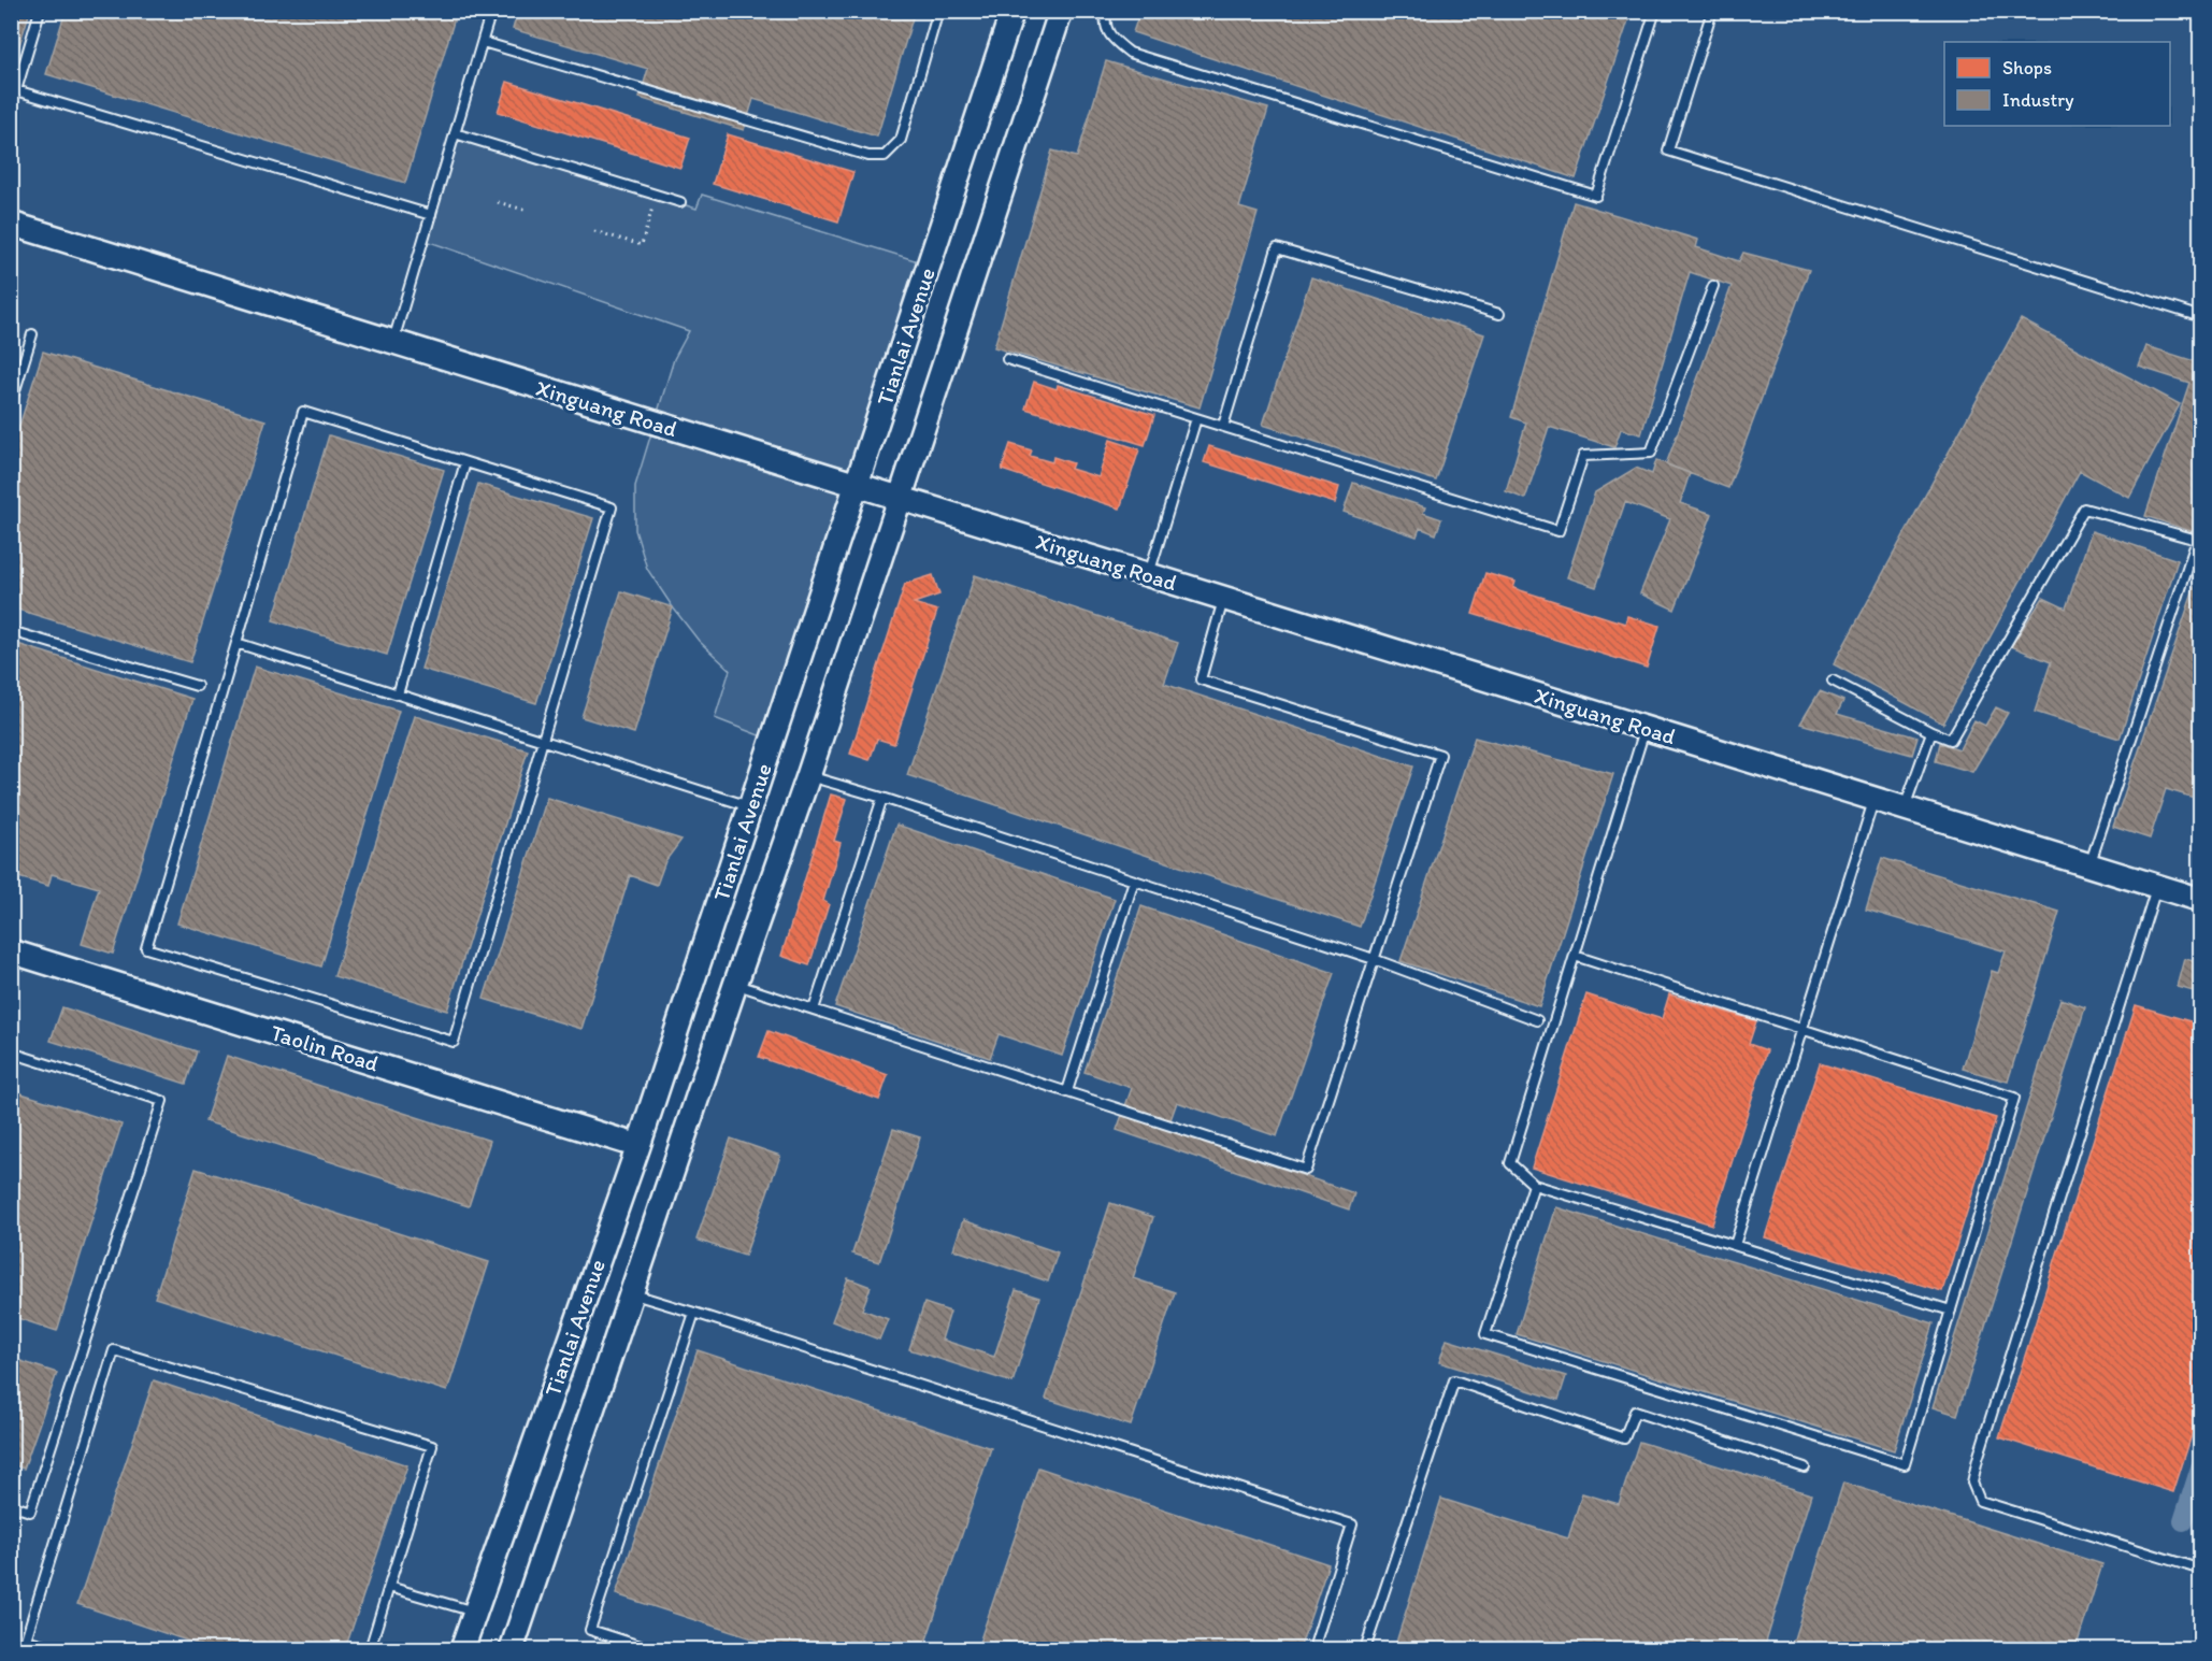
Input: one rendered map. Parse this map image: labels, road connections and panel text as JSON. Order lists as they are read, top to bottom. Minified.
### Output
{"streets":{"main road":["Tianlai Avenue","Xinguang Road","Taolin Road"]},"crossings":[["Tianlai Avenue","Xinguang Road"],["Tianlai Avenue","Taolin Road"]],"legend":["Shops","Industry"]}
